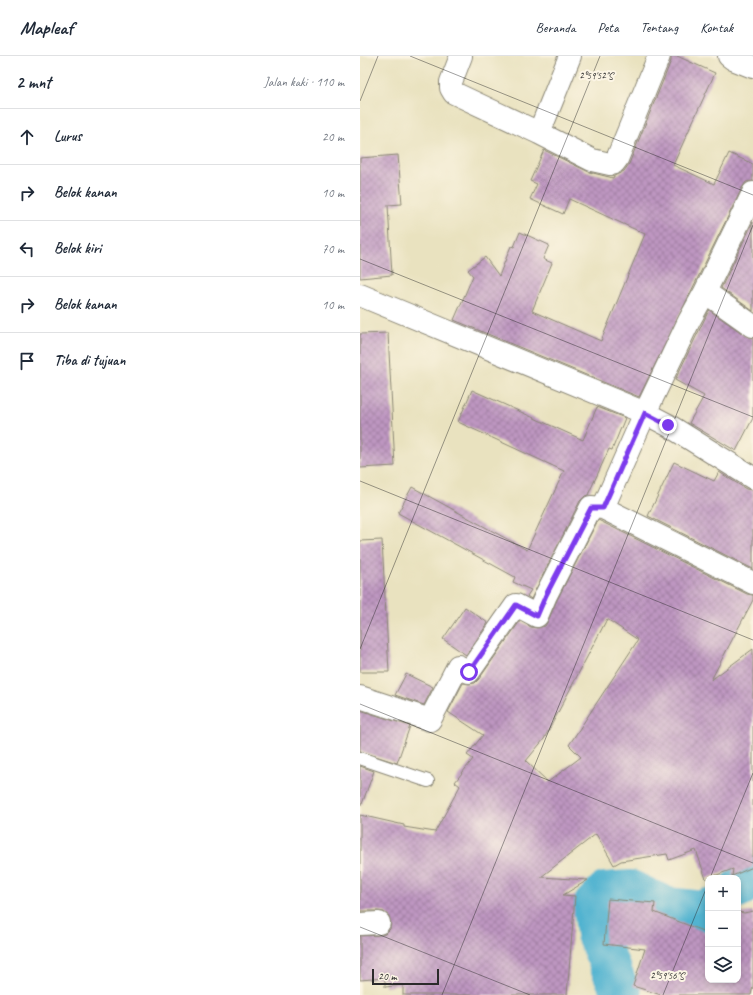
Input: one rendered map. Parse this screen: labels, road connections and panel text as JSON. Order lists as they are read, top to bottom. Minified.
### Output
{"scale_bar":"20 m","page":{"header":"Mapleaf","nav":["Beranda","Peta","Tentang","Kontak"],"heading":["2 mnt","Jalan kaki · 110 m"],"list":[["Lurus","20 m"],["Belok kanan","10 m"],["Belok kiri","70 m"],["Belok kanan","10 m"],"Tiba di tujuan"],"map_buttons":["+","−"],"scale":"20 m"},"coordinates":["2°59'52\"S","2°59'56\"S"]}
